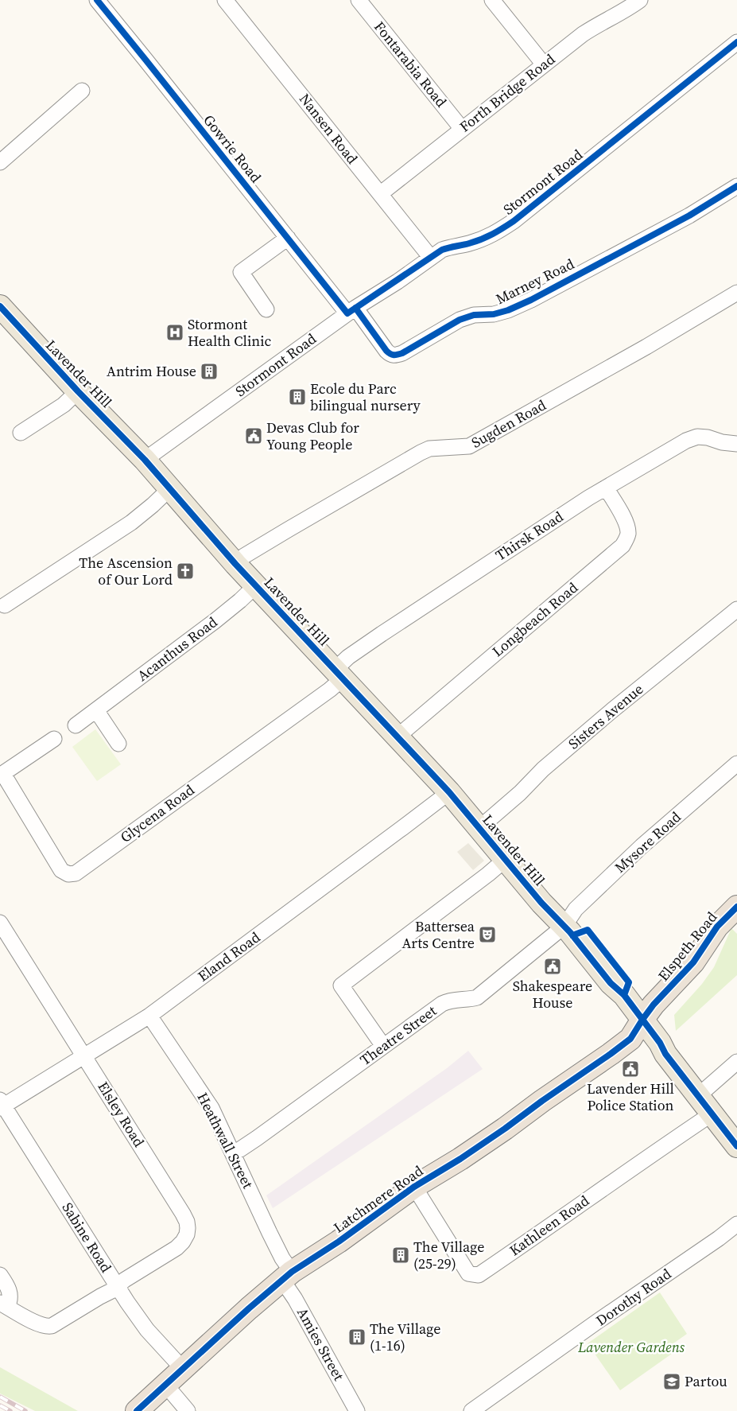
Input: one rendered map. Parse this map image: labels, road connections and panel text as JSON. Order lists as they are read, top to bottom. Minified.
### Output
{"streets":{"highway":["Elspeth Road","Latchmere Road"],"main road":["Lavender Hill"],"street":["Fontarabia Road","Forth Bridge Road","Nansen Road","Gowrie Road","Stormont Road","Marney Road","Sugden Road","Thirsk Road","Longbeach Road","Acanthus Road","Sisters Avenue","Glycena Road","Mysore Road","Eland Road","Theatre Street","Elsley Road","Heathwall Street","Kathleen Road","Sabine Road","Dorothy Road","Amies Street"]},"crossings":[["Fontarabia Road","Forth Bridge Road"],["Forth Bridge Road","Nansen Road"],["Nansen Road","Stormont Road"],["Gowrie Road","Stormont Road"],["Gowrie Road","Marney Road"],["Stormont Road","Marney Road"],["Stormont Road","Lavender Hill"],["Lavender Hill","Sugden Road"],["Lavender Hill","Thirsk Road"],["Lavender Hill","Longbeach Road"],["Lavender Hill","Acanthus Road"],["Lavender Hill","Sisters Avenue"],["Lavender Hill","Glycena Road"],["Lavender Hill","Mysore Road"],["Lavender Hill","Elspeth Road"],["Lavender Hill","Eland Road"],["Lavender Hill","Theatre Street"],["Lavender Hill","Latchmere Road"],["Lavender Hill","Kathleen Road"],["Thirsk Road","Longbeach Road"],["Thirsk Road","Glycena Road"],["Mysore Road","Theatre Street"],["Elspeth Road","Latchmere Road"],["Eland Road","Elsley Road"],["Eland Road","Heathwall Street"],["Eland Road","Sabine Road"],["Theatre Street","Heathwall Street"],["Elsley Road","Sabine Road"],["Heathwall Street","Latchmere Road"],["Heathwall Street","Amies Street"],["Latchmere Road","Kathleen Road"],["Latchmere Road","Sabine Road"],["Latchmere Road","Amies Street"]],"parks":["Lavender Gardens"],"places":{"hospital":["Stormont Health Clinic"],"building":["Antrim House","Ecole du Parc bilingual nursery","The Village (25-29)","The Village (1-16)"],"public building":["Devas Club for Young People","Shakespeare House","Lavender Hill Police Station"],"church":["The Ascension of Our Lord"],"theatre":["Battersea Arts Centre"],"school or university":["Partou"]}}
